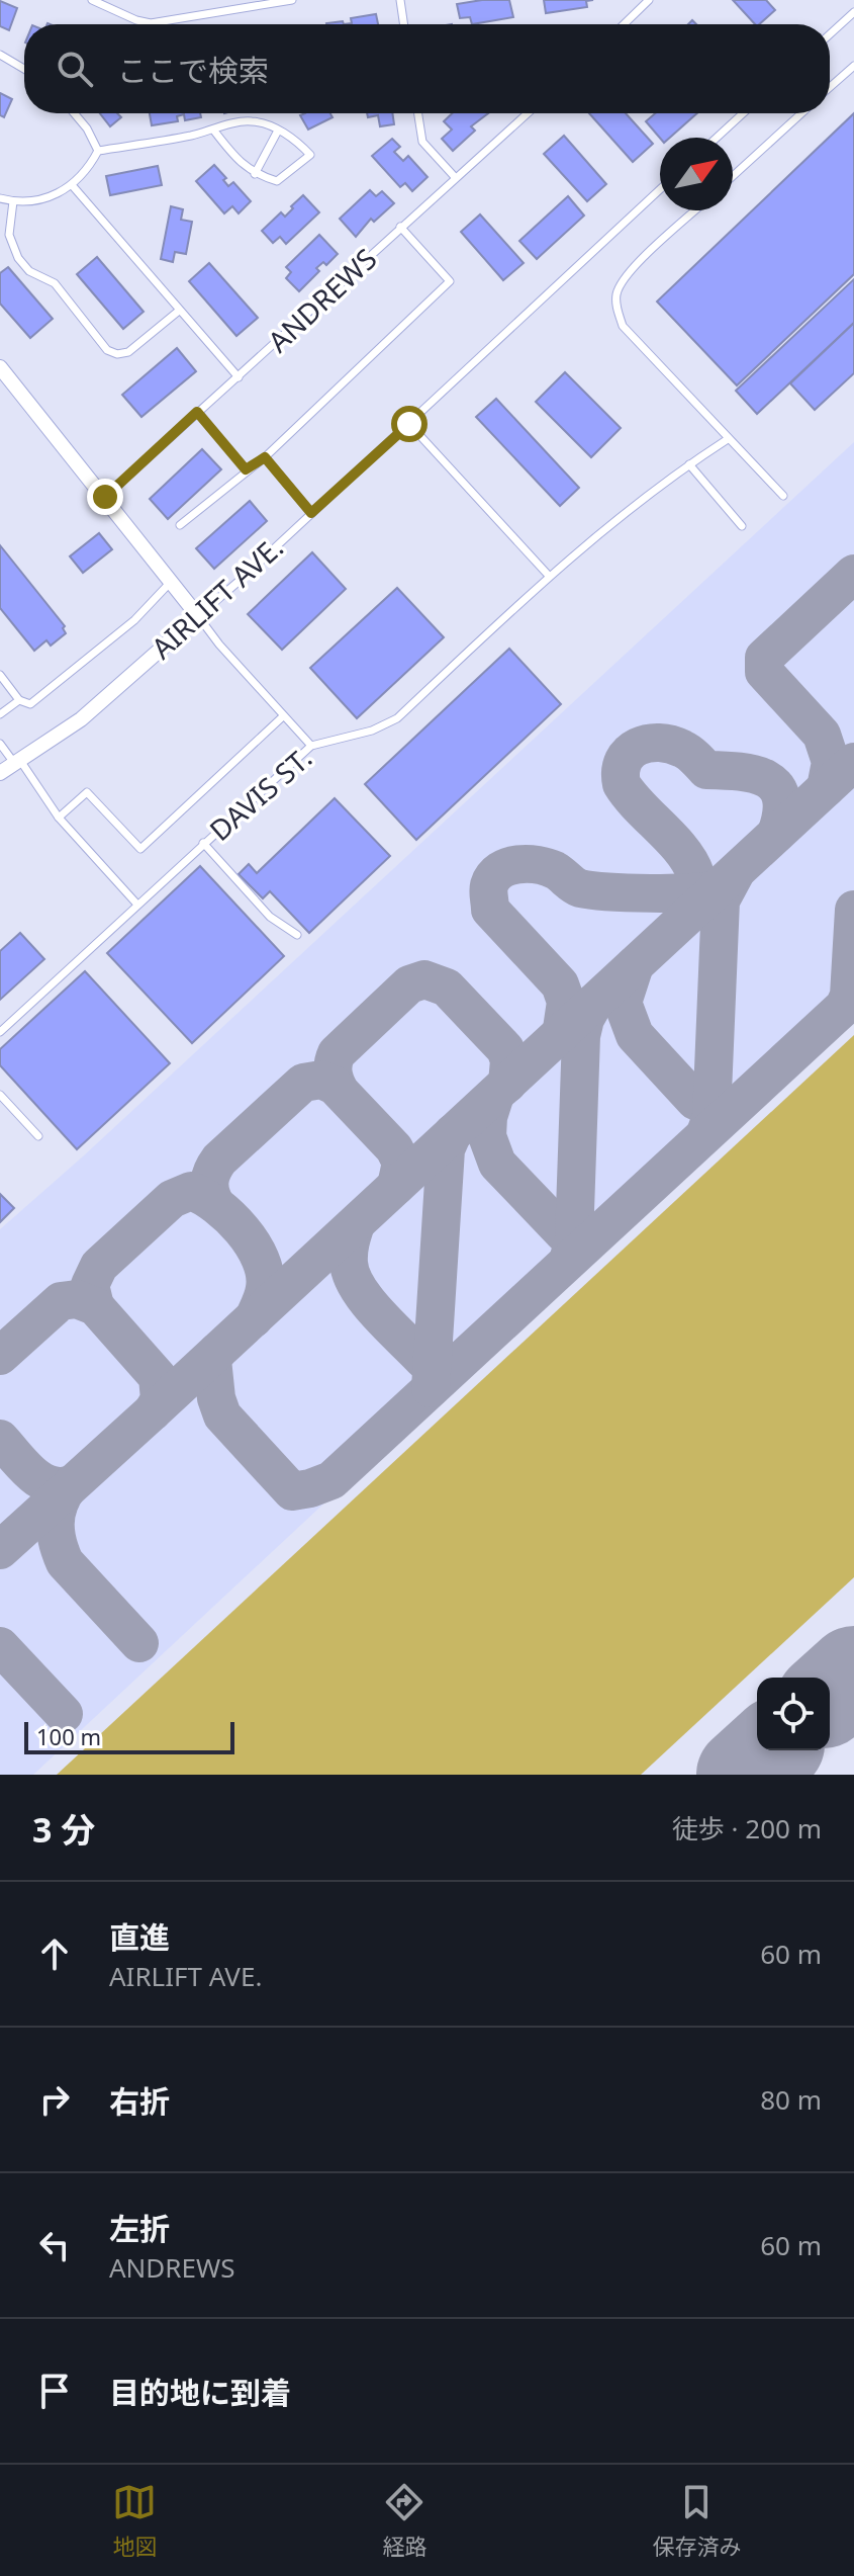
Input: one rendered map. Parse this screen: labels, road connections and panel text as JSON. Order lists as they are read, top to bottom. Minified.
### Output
{"streets":{"street":["AIRLIFT AVE."],"lane":["ANDREWS","DAVIS ST."]},"scale_bar":"100 m","north":"top right","page":{"search":"ここで検索","scale":"100 m","heading":["3 分","徒歩 · 200 m"],"list":[["直進","AIRLIFT AVE.","60 m"],["右折","80 m"],["左折","ANDREWS","60 m"],"目的地に到着"],"nav":["地図","経路","保存済み"]}}
